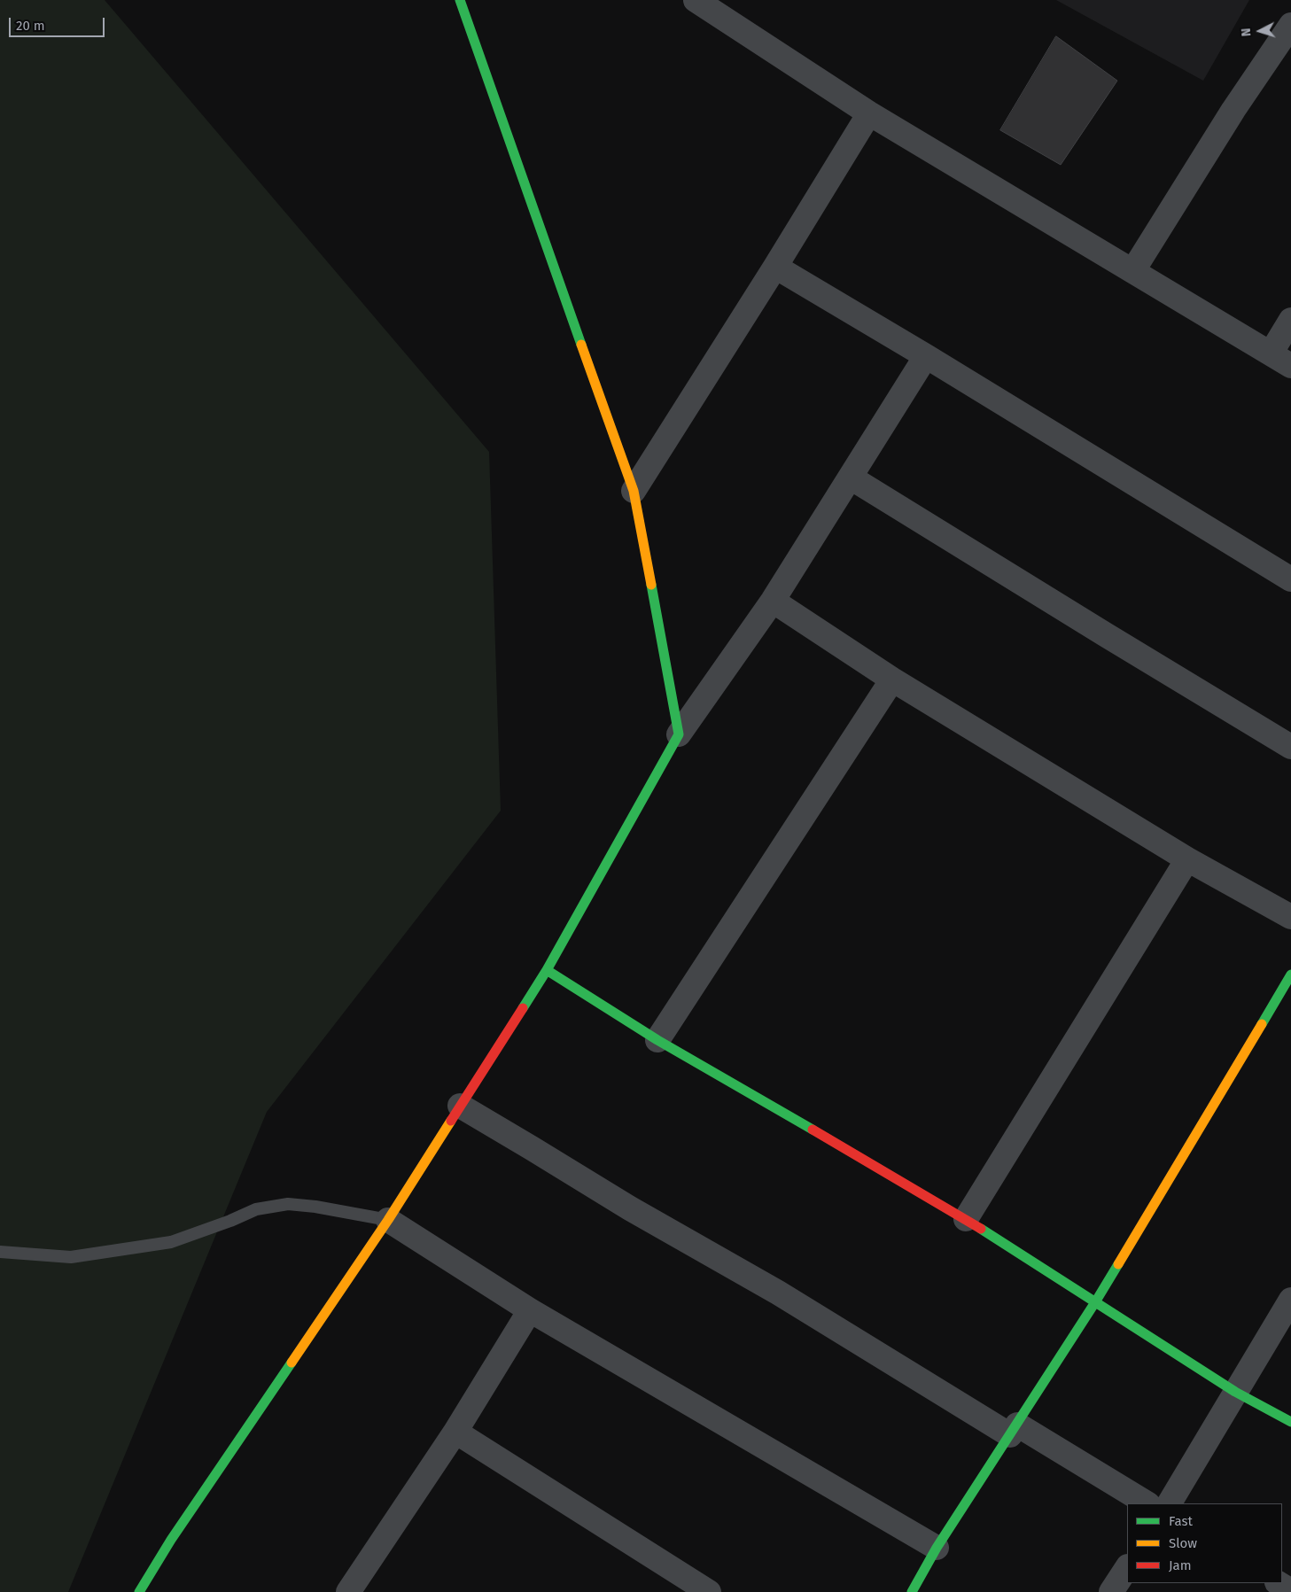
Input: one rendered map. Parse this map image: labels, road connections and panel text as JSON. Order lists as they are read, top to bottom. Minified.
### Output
{"legend":["Fast","Slow","Jam"],"scale_bar":"20 m","north":"left"}
